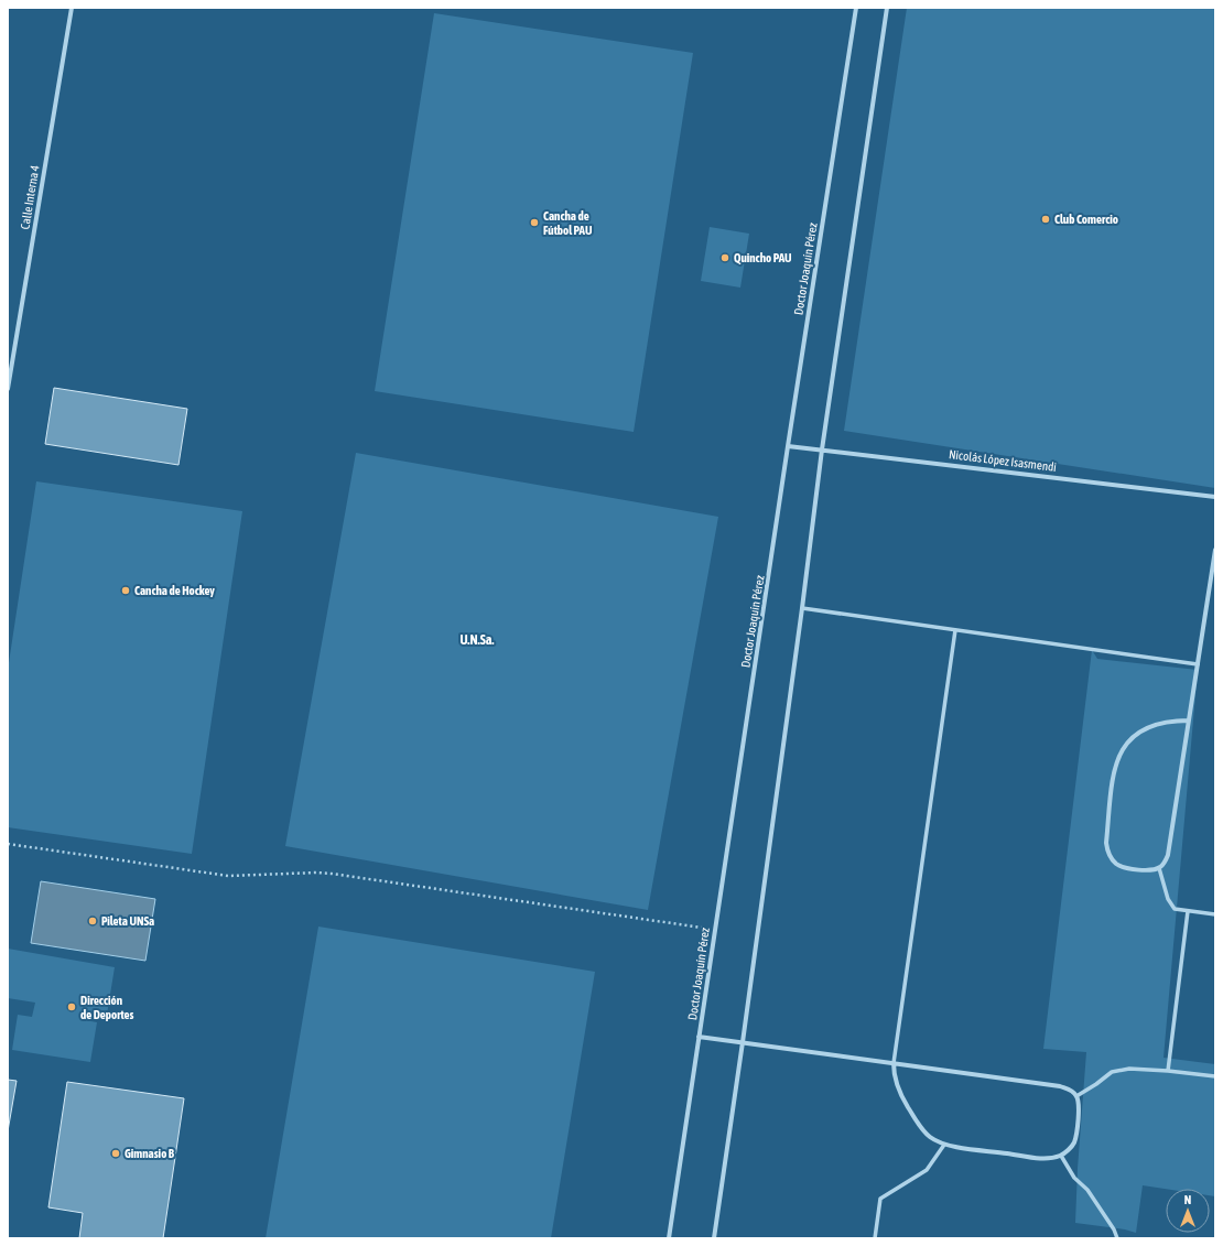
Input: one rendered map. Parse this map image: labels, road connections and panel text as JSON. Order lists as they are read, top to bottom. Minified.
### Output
{"streets":{"street":["Calle Interna 4","Doctor Joaquín Pérez","Nicolás López Isasmendi"]},"crossings":[["Doctor Joaquín Pérez","Nicolás López Isasmendi"]],"districts":["U.N.Sa."],"places":["Club Comercio","Cancha de Fútbol PAU","Quincho PAU","Cancha de Hockey","Pileta UNSa","Dirección de Deportes","Gimnasio B"],"north":"top"}
